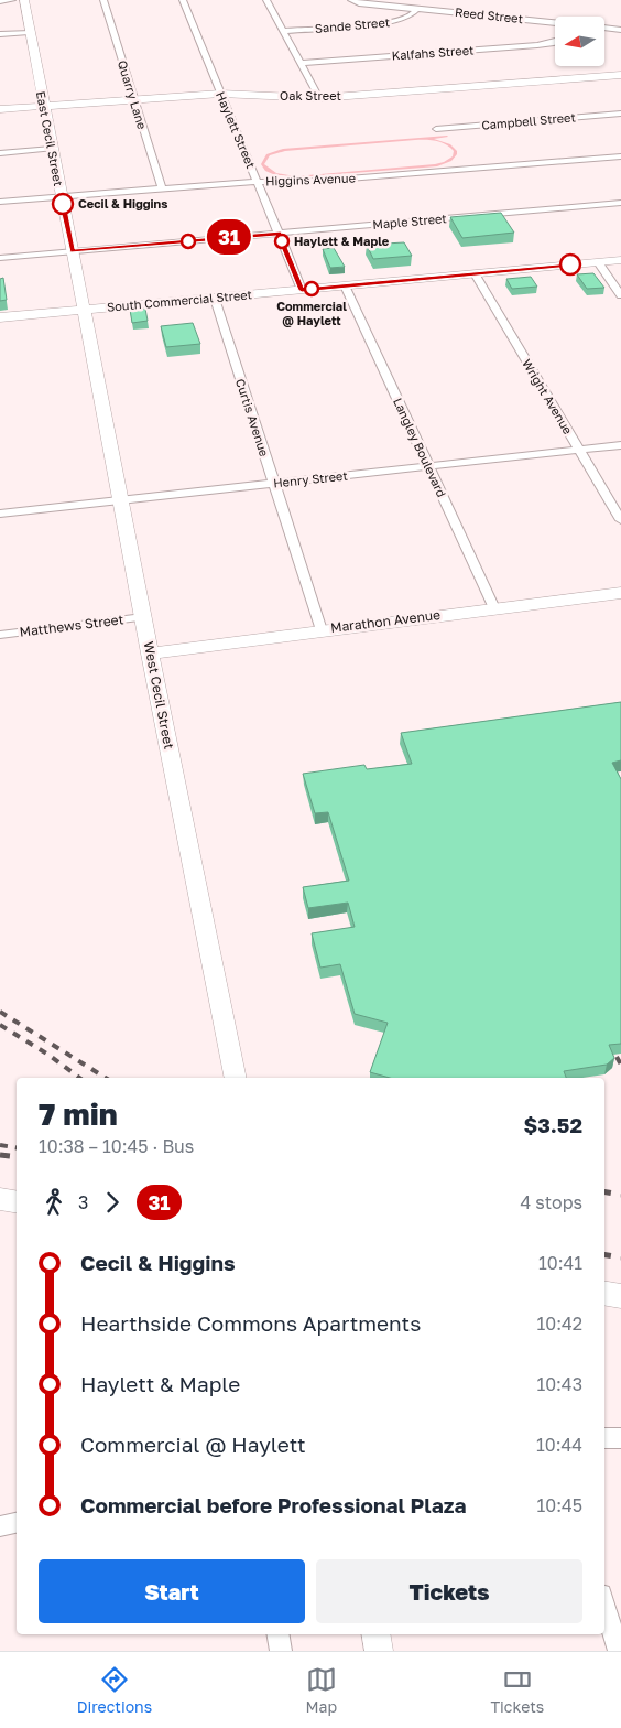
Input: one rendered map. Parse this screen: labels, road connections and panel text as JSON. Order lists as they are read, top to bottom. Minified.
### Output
{"streets":{"main road":["Oak Street","East Cecil Street","South Commercial Street","Marathon Avenue","West Cecil Street"],"street":["Reed Street","Sande Street","Kalfahs Street","Quarry Lane","Campbell Street","Haylett Street","Higgins Avenue","Maple Street","Wright Avenue","Curtis Avenue","Langley Boulevard","Henry Street","Matthews Street"]},"crossings":[["Reed Street","Sande Street"],["Quarry Lane","Oak Street"],["Quarry Lane","Higgins Avenue"],["Oak Street","Haylett Street"],["Oak Street","East Cecil Street"],["Haylett Street","Higgins Avenue"],["Haylett Street","Maple Street"],["Haylett Street","South Commercial Street"],["East Cecil Street","Higgins Avenue"],["East Cecil Street","Maple Street"],["East Cecil Street","South Commercial Street"],["East Cecil Street","West Cecil Street"],["South Commercial Street","Wright Avenue"],["South Commercial Street","Curtis Avenue"],["South Commercial Street","Langley Boulevard"],["South Commercial Street","West Cecil Street"],["Wright Avenue","Henry Street"],["Curtis Avenue","Henry Street"],["Curtis Avenue","Marathon Avenue"],["Langley Boulevard","Henry Street"],["Langley Boulevard","Marathon Avenue"],["Henry Street","West Cecil Street"],["Marathon Avenue","West Cecil Street"],["Matthews Street","West Cecil Street"]],"places":["Cecil & Higgins","Haylett & Maple","Commercial @ Haylett"],"lines":["bus line 31"],"north":"left","page":{"on_map":"31","heading":["7 min","10:38 – 10:45 · Bus","$3.52"],"legs":["3","31","4 stops"],"list":[{"name":"Cecil & Higgins","value":"10:41"},{"name":"Hearthside Commons Apartments","value":"10:42"},{"name":"Haylett & Maple","value":"10:43"},{"name":"Commercial @ Haylett","value":"10:44"},{"name":"Commercial before Professional Plaza","value":"10:45"}],"buttons":["Start","Tickets"],"tabs":["Directions","Map","Tickets"]}}
